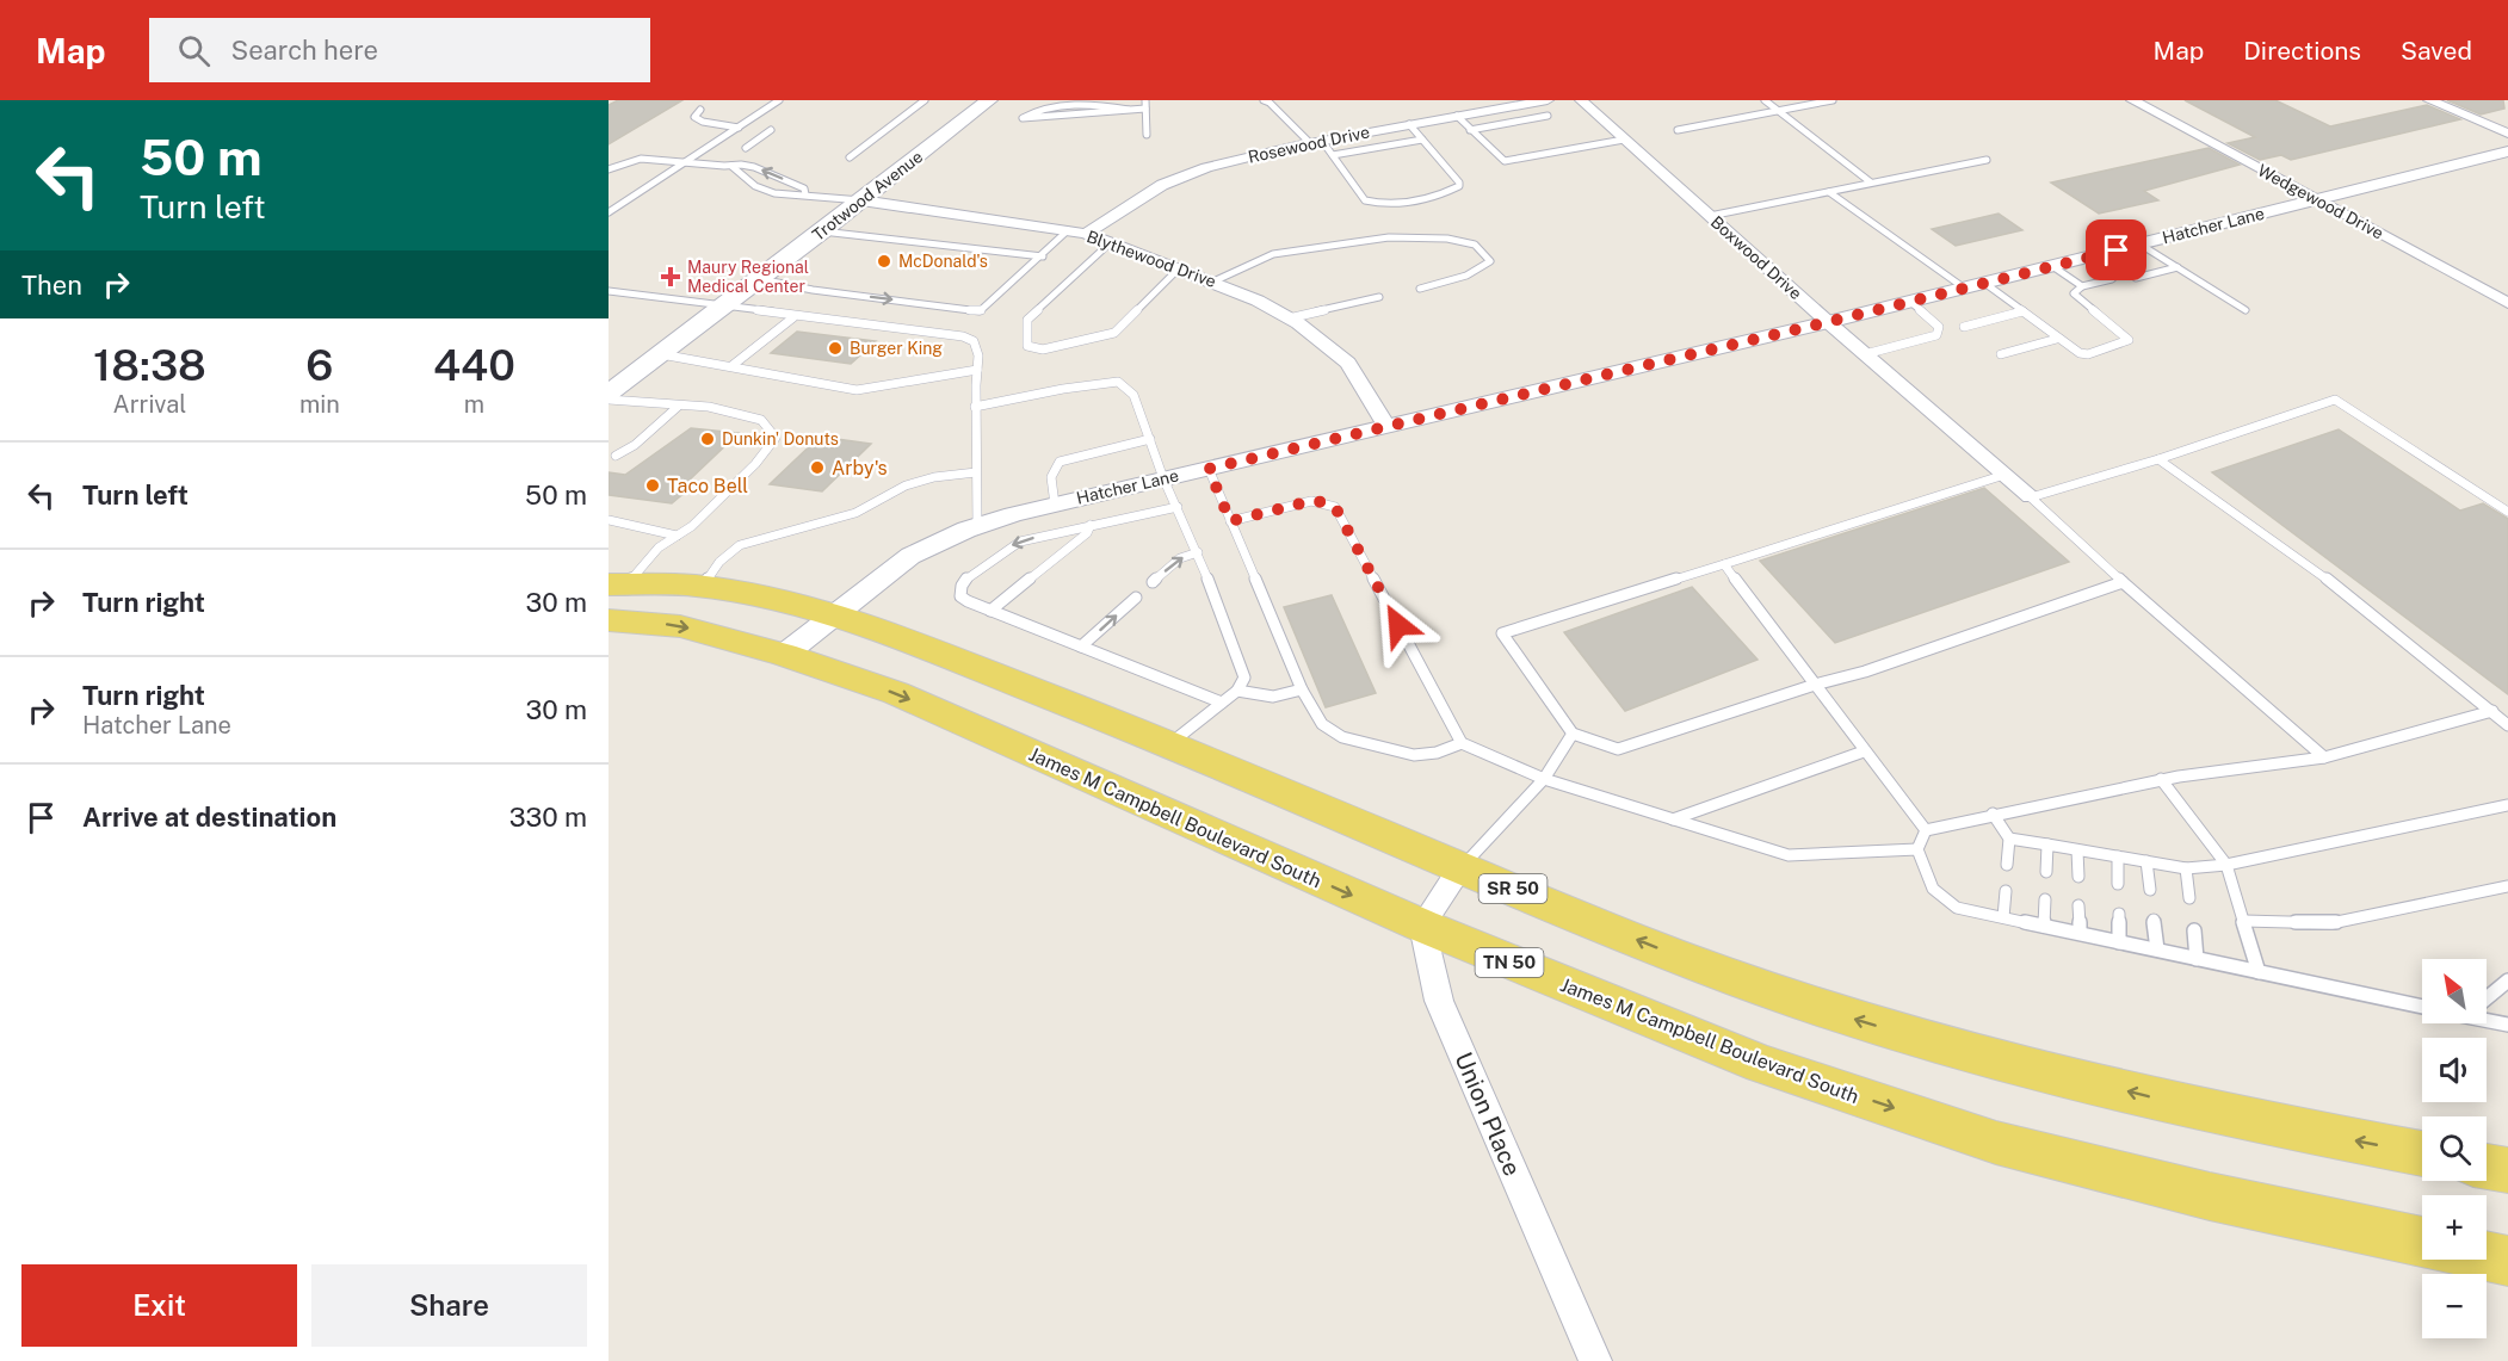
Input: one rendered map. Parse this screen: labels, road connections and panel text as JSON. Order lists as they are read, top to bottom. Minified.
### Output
{"streets":{"main road":["Trotwood Avenue","James M Campbell Boulevard South","SR 50","TN 50"],"street":["Rosewood Drive","Wedgewood Drive","Hatcher Lane","Boxwood Drive","Blythewood Drive","Union Place"]},"crossings":[["Rosewood Drive","Blythewood Drive"],["Trotwood Avenue","Blythewood Drive"],["Wedgewood Drive","Hatcher Lane"],["Hatcher Lane","Boxwood Drive"],["Hatcher Lane","Blythewood Drive"],["Hatcher Lane","James M Campbell Boulevard South"],["Hatcher Lane","SR 50"],["James M Campbell Boulevard South","Union Place"]],"places":{"other":["McDonald's","Burger King","Dunkin' Donuts","Arby's","Taco Bell"],"health":["Maury Regional Medical Center"]},"north":"top left","page":{"header":"Map","search":"Search here","nav":["Map","Directions","Saved"],"turn":["50 m","Turn left"],"then":"Then","eta":["18:38","Arrival","6","min","440","m"],"list":[{"name":"Turn left","value":"50 m"},{"name":"Turn right","value":"30 m"},{"name":"Turn right","note":"Hatcher Lane","value":"30 m"},{"name":"Arrive at destination","value":"330 m"}],"map_buttons":["+","−"],"buttons":["Exit","Share"]}}
